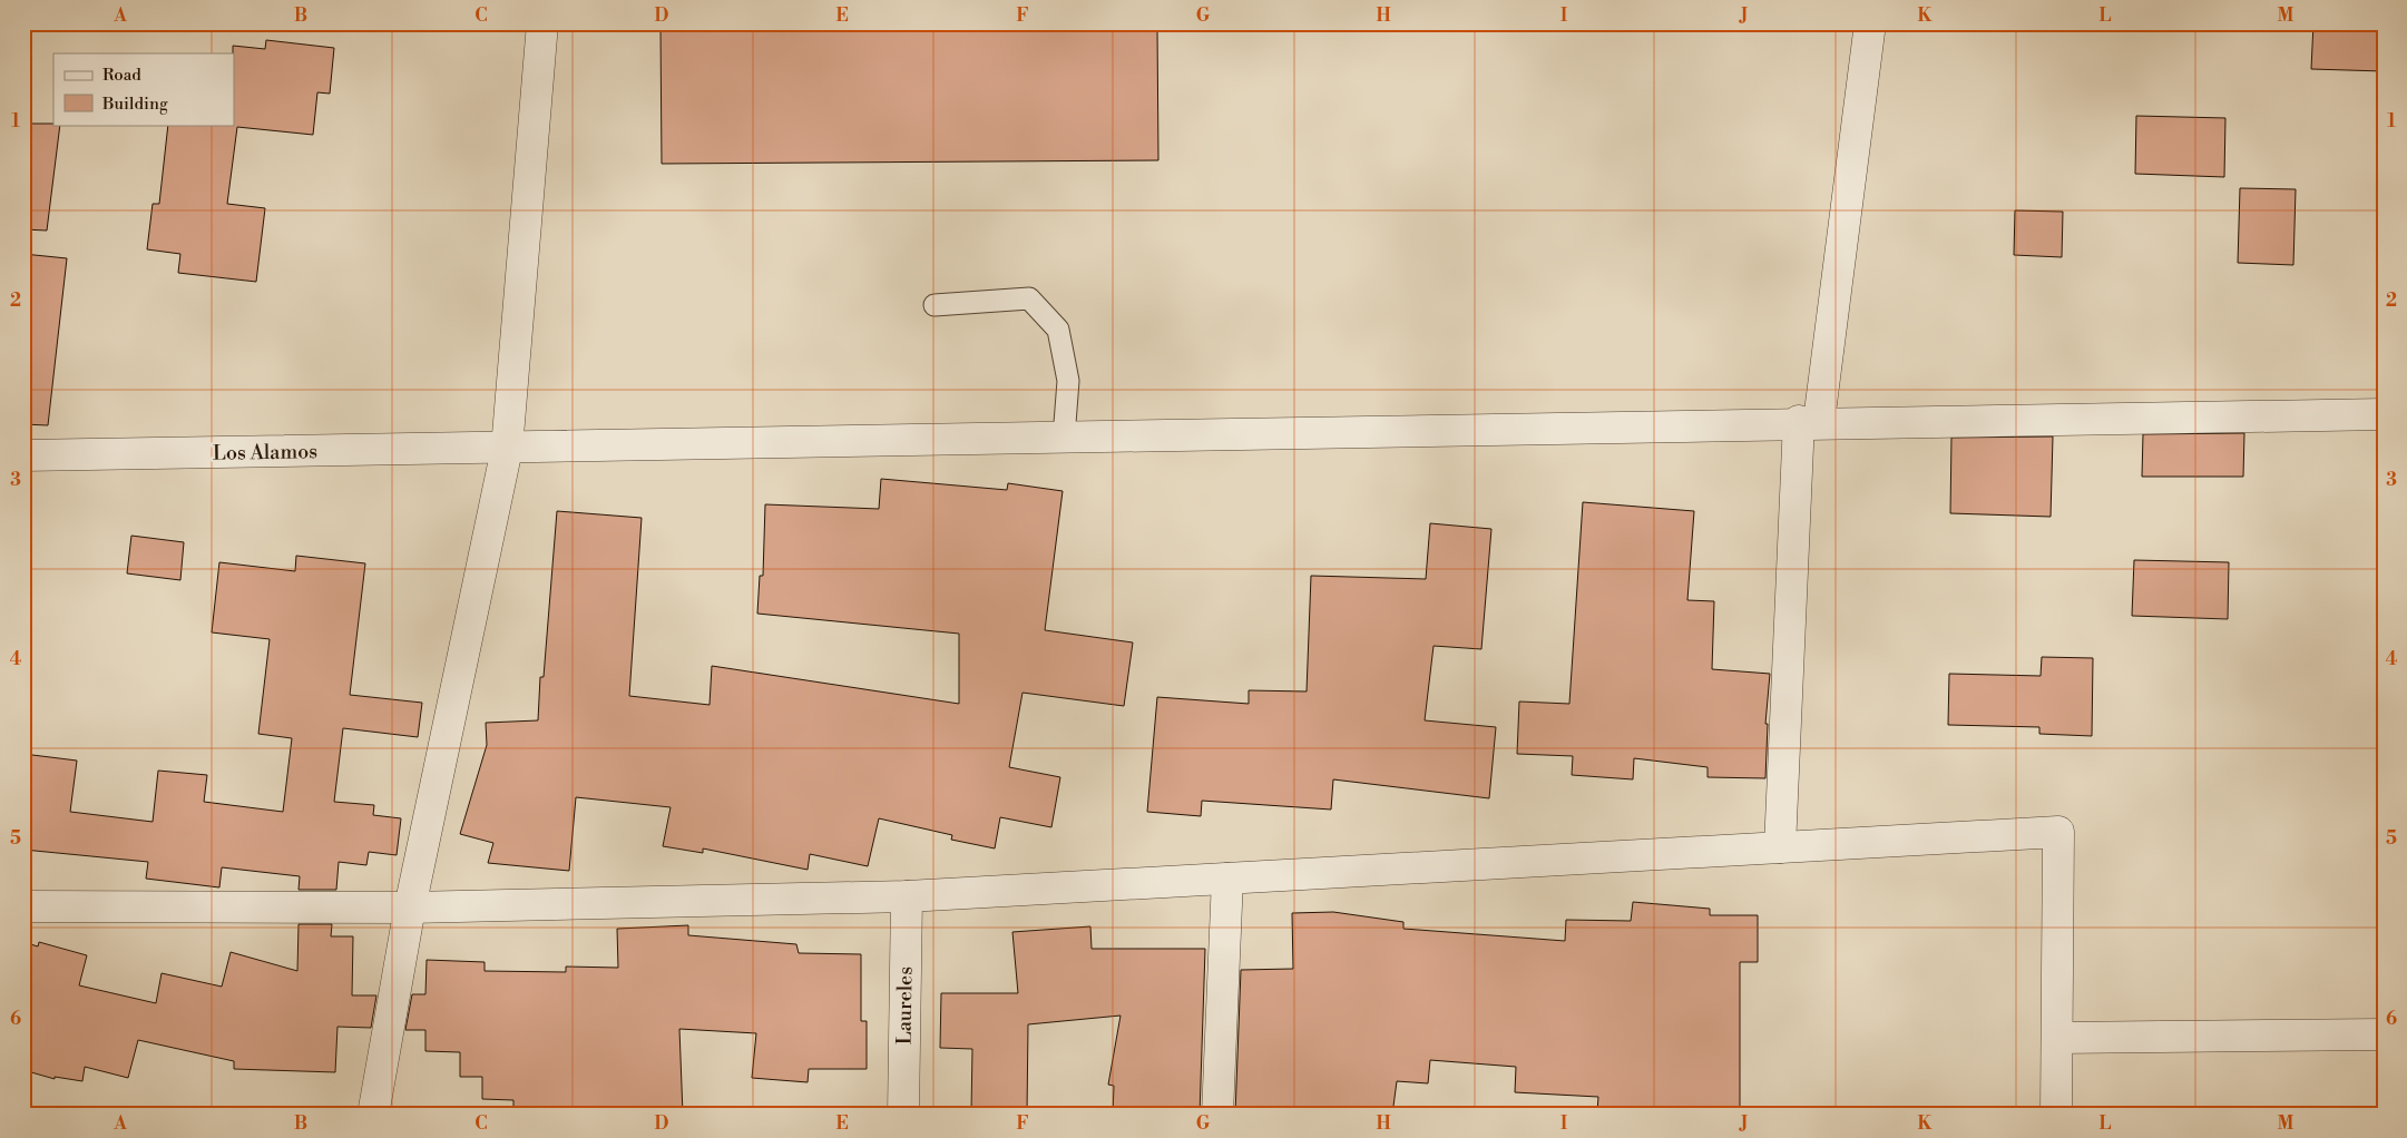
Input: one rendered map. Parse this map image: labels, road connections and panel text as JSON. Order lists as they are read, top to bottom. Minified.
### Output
{"streets":{"street":["Los Alamos","Laureles"]},"legend":["Road","Building"],"grid":{"columns":["A","B","C","D","E","F","G","H","I","J","K","L","M"],"rows":["1","2","3","4","5","6"]}}
